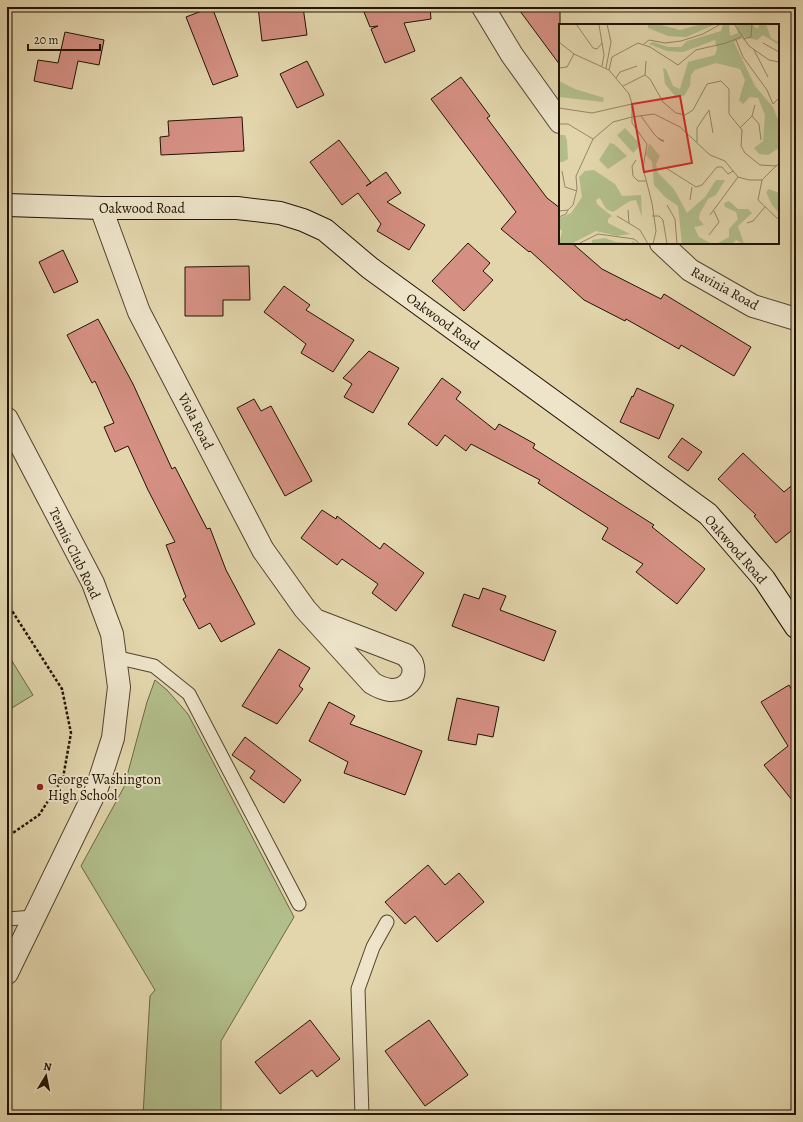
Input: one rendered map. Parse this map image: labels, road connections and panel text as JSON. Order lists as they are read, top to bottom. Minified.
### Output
{"streets":{"street":["Oakwood Road","Ravinia Road","Viola Road","Tennis Club Road"]},"crossings":[["Oakwood Road","Viola Road"]],"places":["George Washington High School"],"scale_bar":"20 m","north":"top"}
